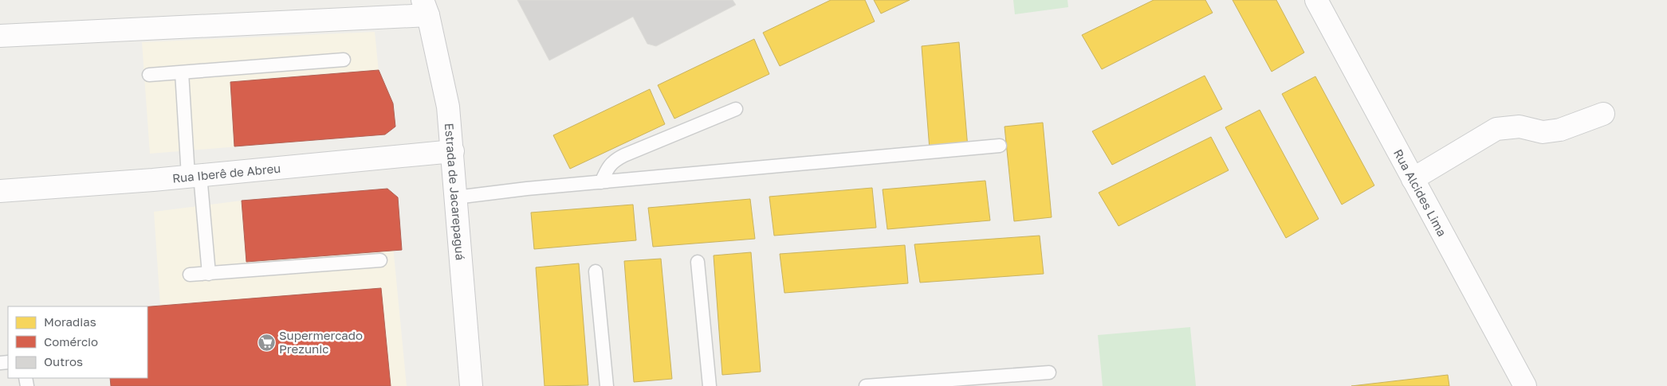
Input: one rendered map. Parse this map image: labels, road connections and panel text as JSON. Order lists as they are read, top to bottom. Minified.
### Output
{"streets":{"street":["Rua Iberê de Abreu","Estrada de Jacarepaguá","Rua Alcides Lima"]},"crossings":[["Rua Iberê de Abreu","Estrada de Jacarepaguá"]],"places":{"supermarket":["Supermercado Prezunic"]},"legend":["Moradias","Comércio","Outros"]}
